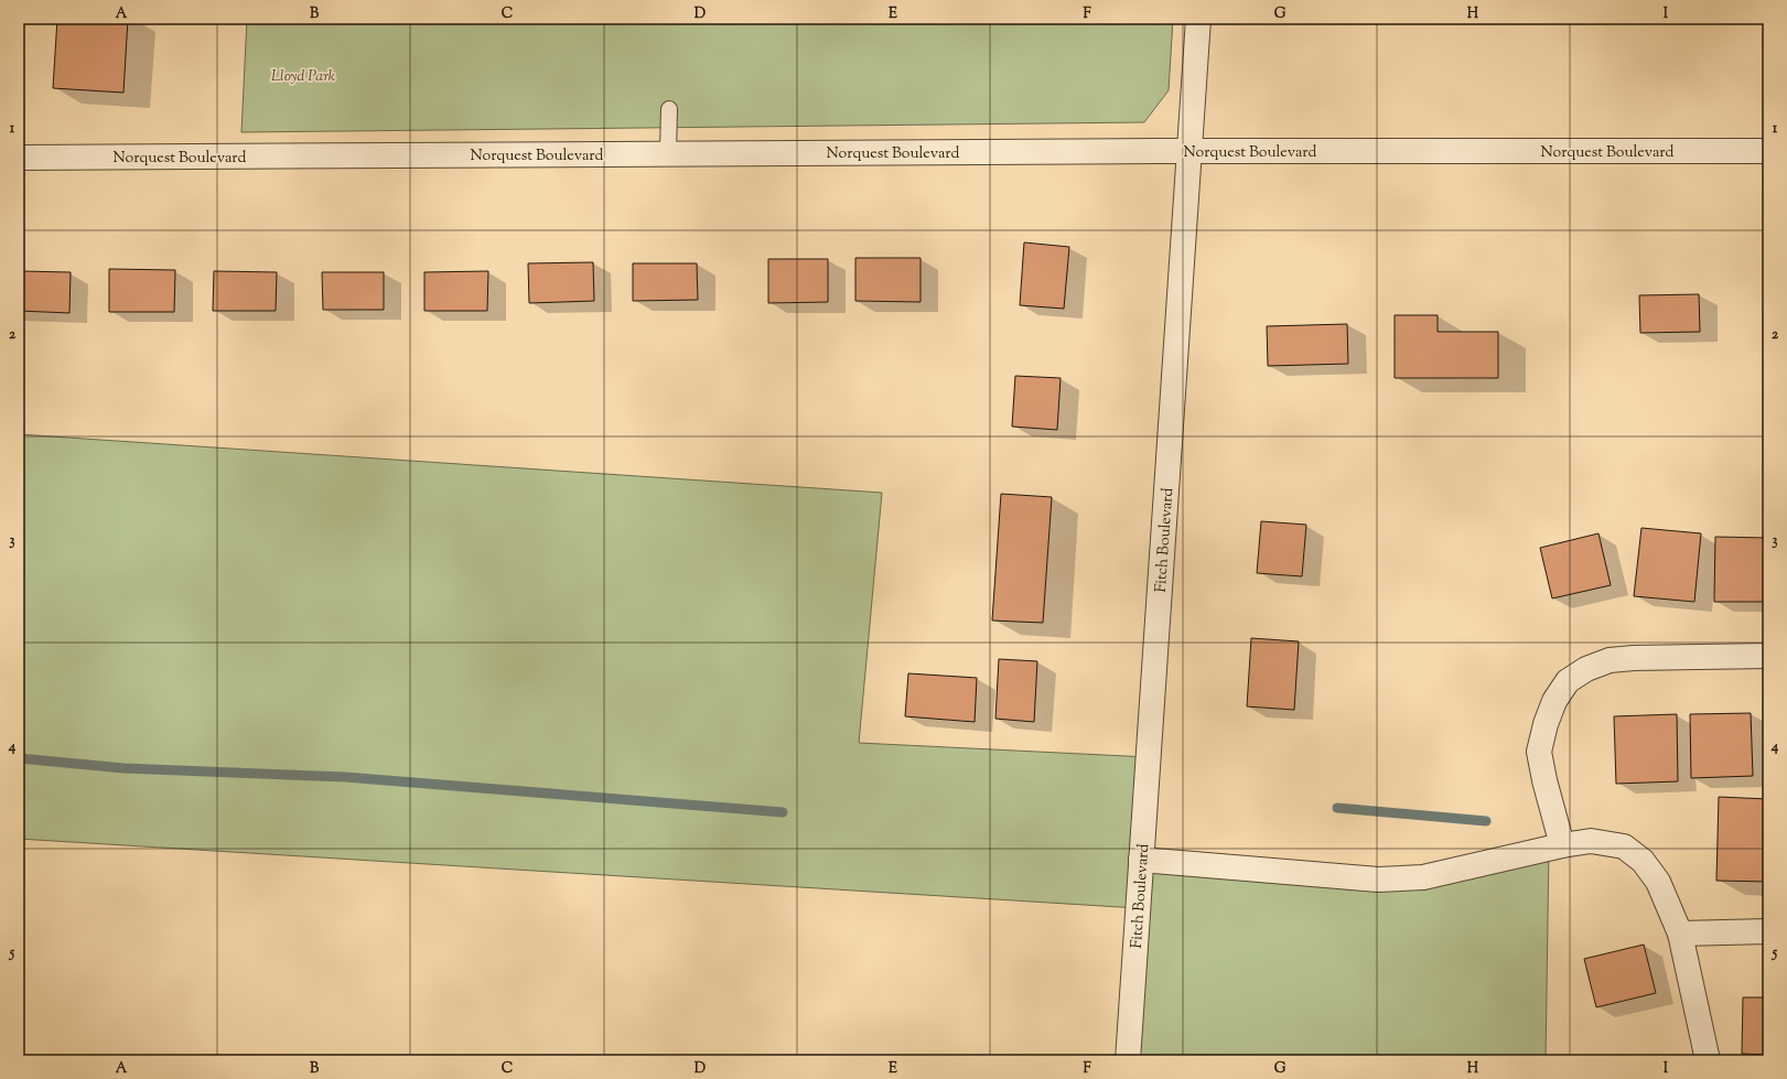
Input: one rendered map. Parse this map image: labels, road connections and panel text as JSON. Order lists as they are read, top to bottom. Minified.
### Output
{"streets":{"street":["Norquest Boulevard","Fitch Boulevard"]},"crossings":[["Norquest Boulevard","Fitch Boulevard"]],"parks":["Lloyd Park"],"grid":{"columns":["A","B","C","D","E","F","G","H","I"],"rows":["1","2","3","4","5"]}}
